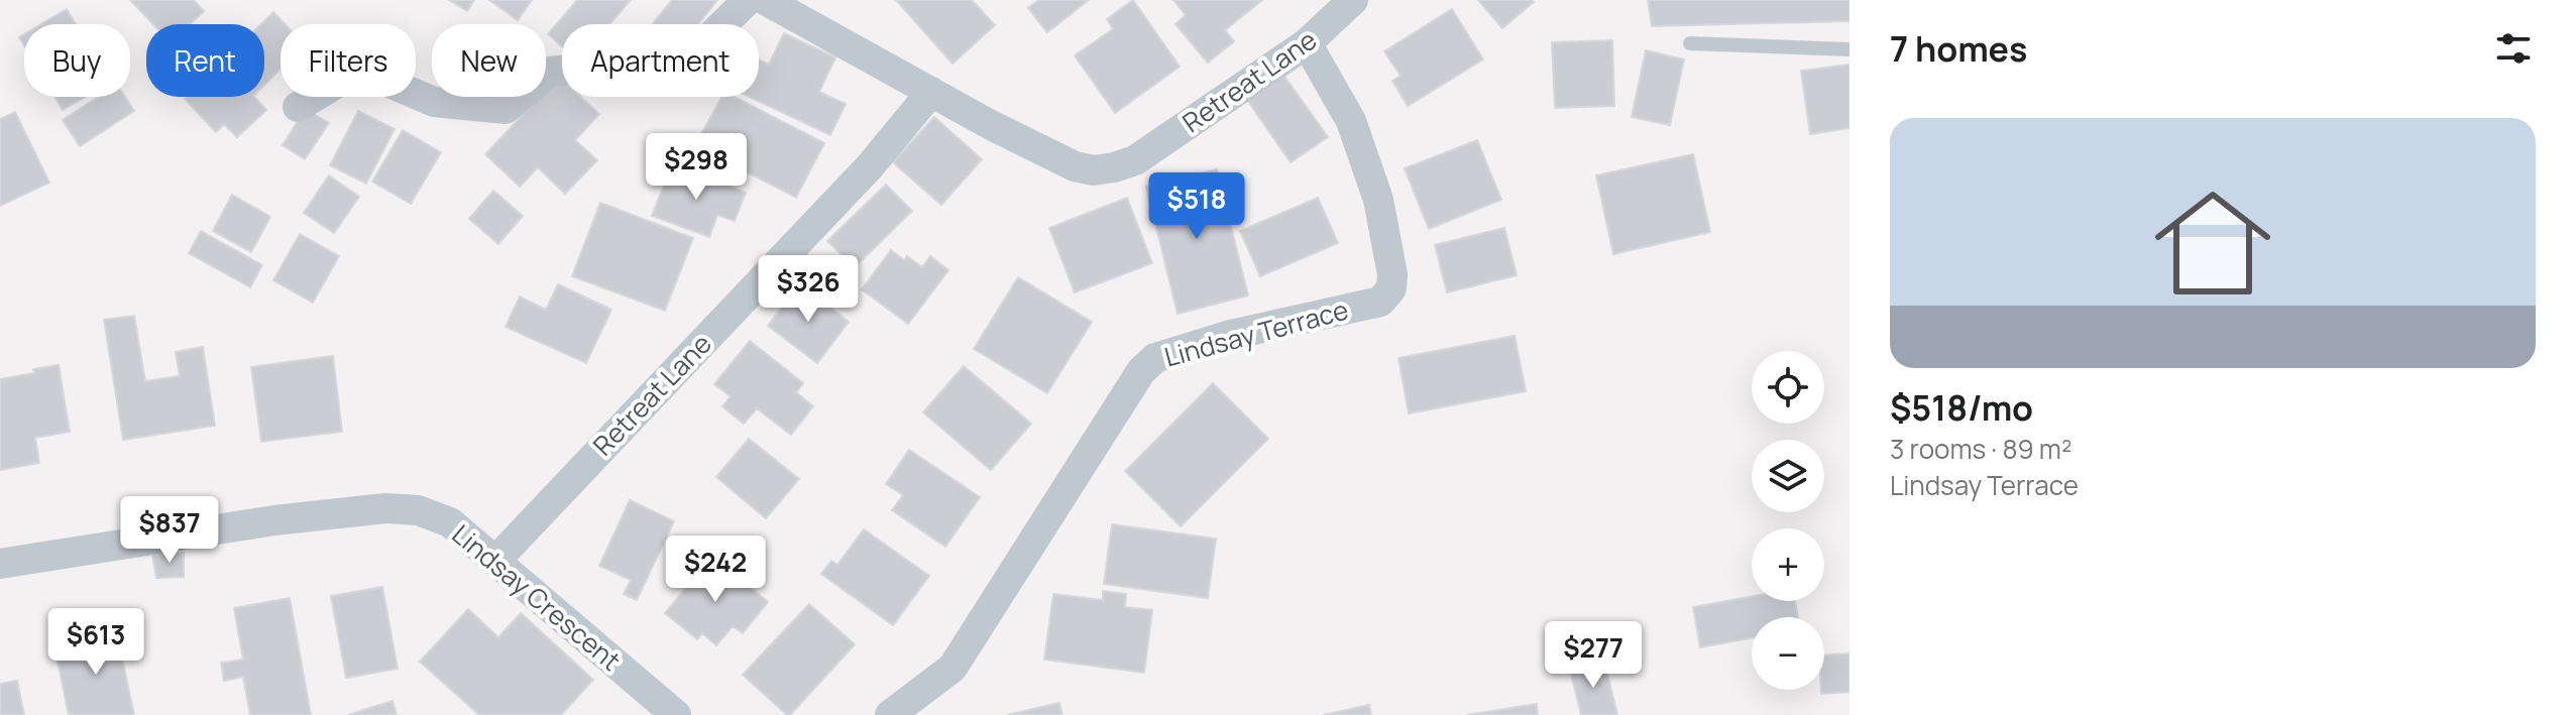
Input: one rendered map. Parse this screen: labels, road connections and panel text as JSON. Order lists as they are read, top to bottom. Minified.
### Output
{"streets":{"street":["Retreat Lane","Lindsay Terrace","Lindsay Crescent"]},"crossings":[["Retreat Lane","Lindsay Terrace"],["Retreat Lane","Lindsay Crescent"]],"page":{"heading":"7 homes","chip":["Buy","Rent","Filters","New","Apartment"],"list":[{"name":"$518/mo","note":"3 rooms · 89 m² · Lindsay Terrace"}],"price":["$298","$518","$326","$837","$242","$613","$277"],"map_buttons":["+","−"]}}
